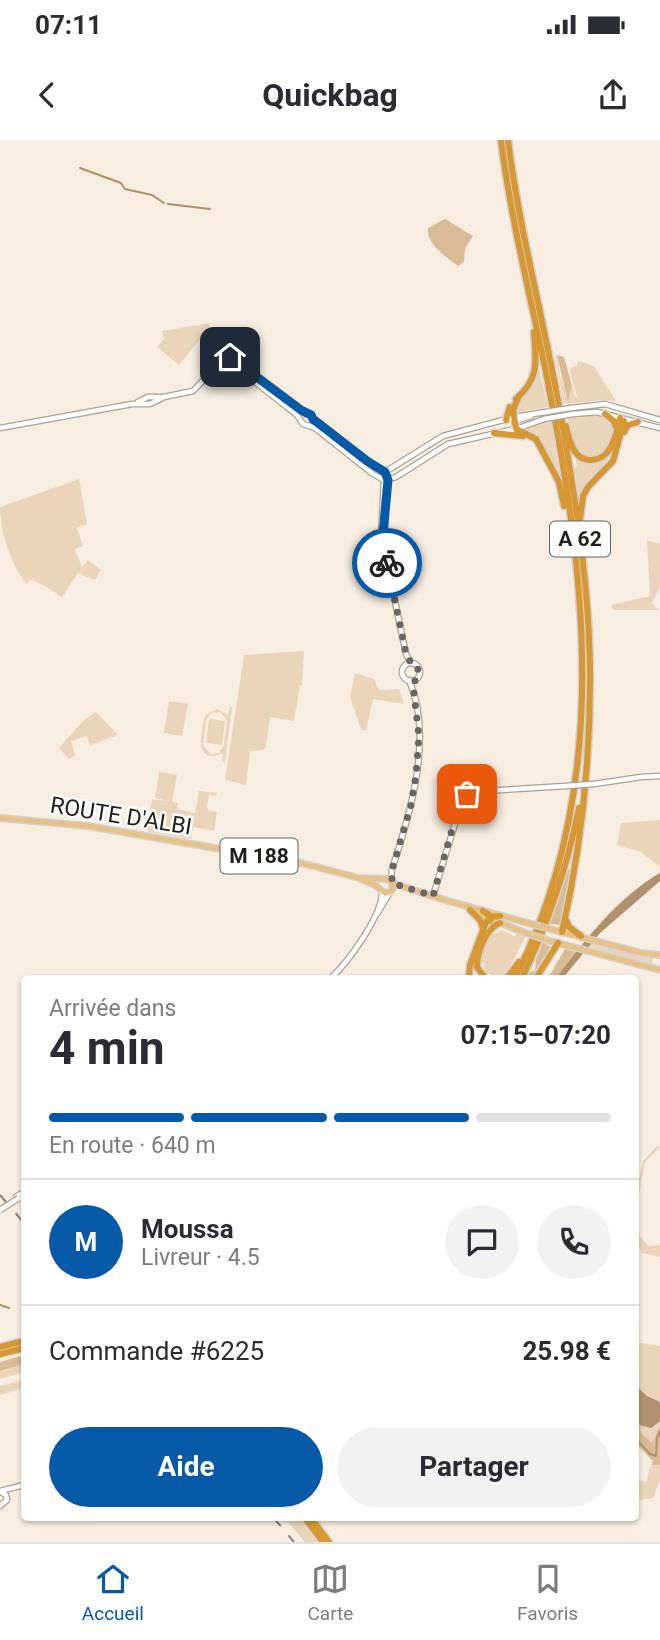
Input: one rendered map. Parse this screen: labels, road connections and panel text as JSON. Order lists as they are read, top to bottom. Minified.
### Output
{"streets":{"highway":["A 62"],"main road":["ROUTE D'ALBI","M 188"]},"page":{"status":"07:11","header":"Quickbag","heading":["4 min","Arrivée dans","07:15–07:20"],"panel":["Moussa","Livreur · 4.5","Commande #6225","25.98 €"],"bar":"En route · 640 m","round":"M","buttons":["Aide","Partager"],"tabs":["Accueil","Carte","Favoris"]}}
